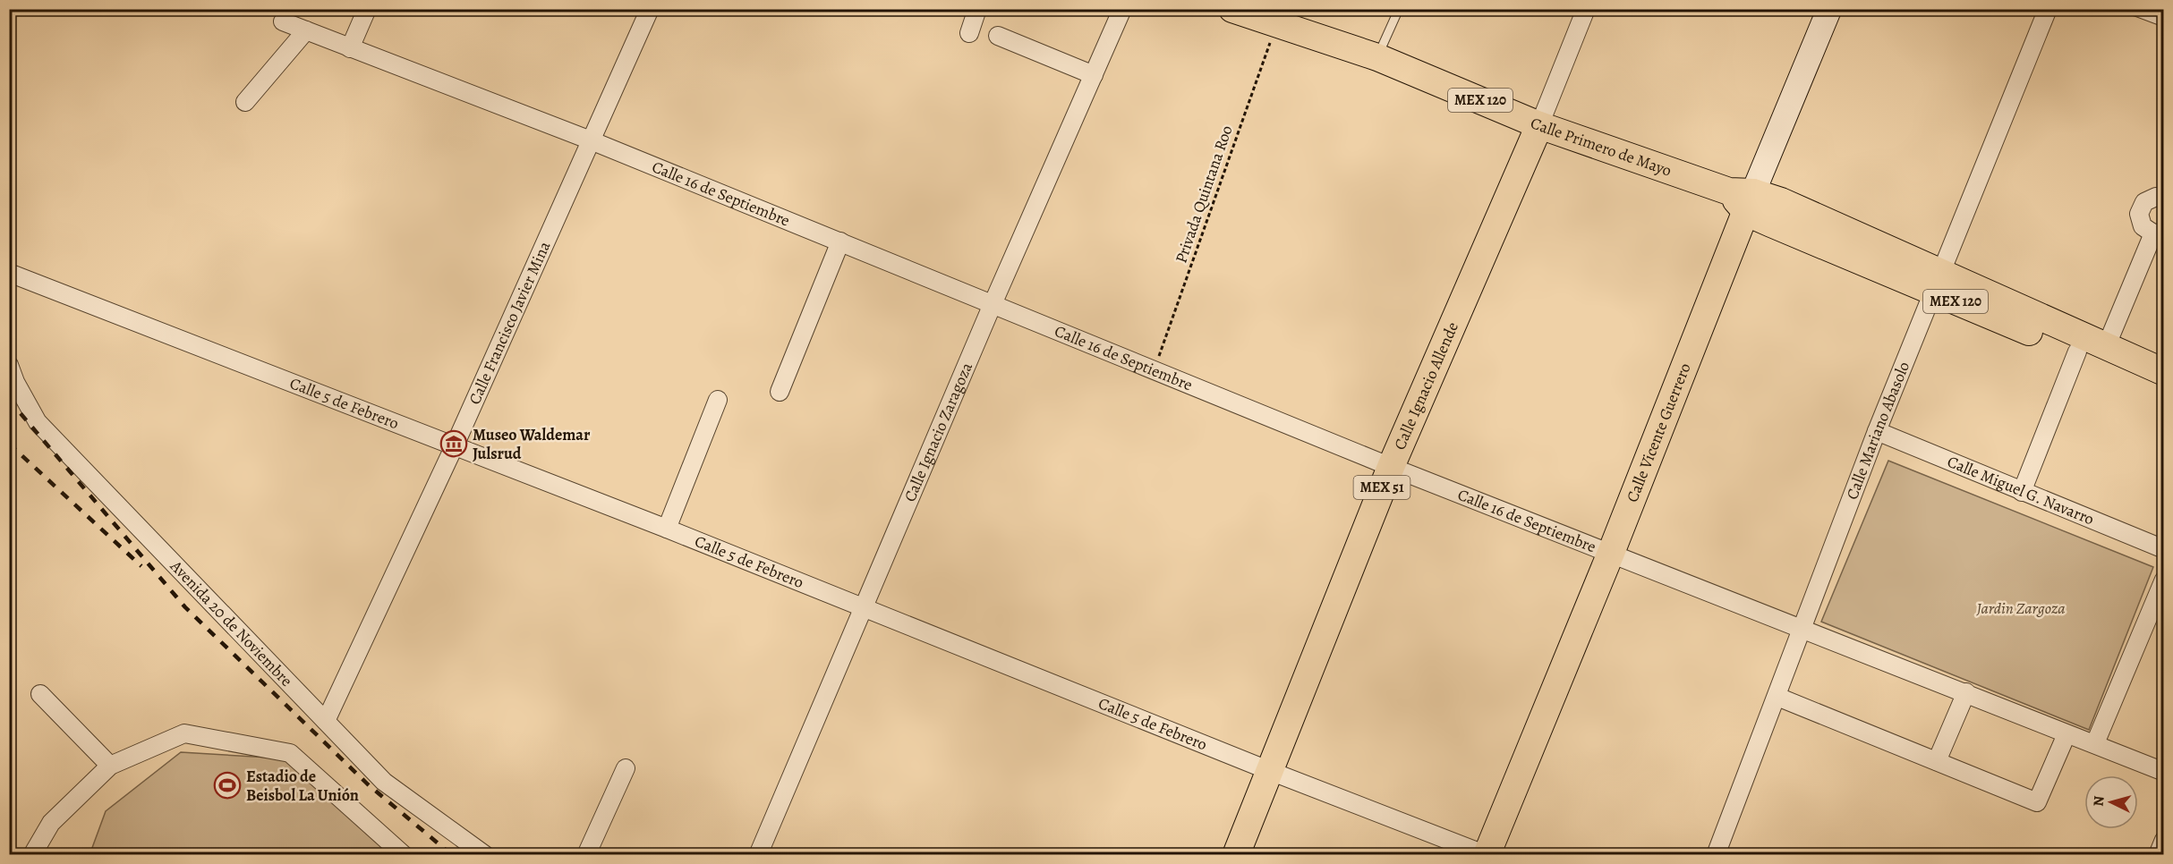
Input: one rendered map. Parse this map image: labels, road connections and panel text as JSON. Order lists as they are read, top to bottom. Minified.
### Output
{"streets":{"main road":["MEX 120","Calle Primero de Mayo","Calle Ignacio Allende","Calle Vicente Guerrero","MEX 51"],"street":["Calle 16 de Septiembre","Calle Francisco Javier Mina","Calle 5 de Febrero","Calle Ignacio Zaragoza","Calle Mariano Abasolo","Calle Miguel G. Navarro","Avenida 20 de Noviembre"],"path":["Privada Quintana Roo"]},"crossings":[["Calle Primero de Mayo","Privada Quintana Roo"],["Calle Primero de Mayo","Calle Ignacio Allende"],["Calle Primero de Mayo","Calle Mariano Abasolo"],["Calle Primero de Mayo","Calle Vicente Guerrero"],["Calle 16 de Septiembre","Privada Quintana Roo"],["Calle 16 de Septiembre","Calle Francisco Javier Mina"],["Calle 16 de Septiembre","Calle Ignacio Allende"],["Calle 16 de Septiembre","Calle Ignacio Zaragoza"],["Calle 16 de Septiembre","Calle Mariano Abasolo"],["Calle 16 de Septiembre","Calle Vicente Guerrero"],["Calle Francisco Javier Mina","Calle 5 de Febrero"],["Calle Francisco Javier Mina","Avenida 20 de Noviembre"],["Calle Ignacio Allende","Calle 5 de Febrero"],["Calle 5 de Febrero","Calle Ignacio Zaragoza"],["Calle 5 de Febrero","Calle Vicente Guerrero"],["Calle Mariano Abasolo","Calle Miguel G. Navarro"]],"parks":["Jardin Zargoza"],"places":{"museum":["Museo Waldemar Julsrud"],"sports":["Estadio de Beisbol La Unión"]},"north":"left"}
